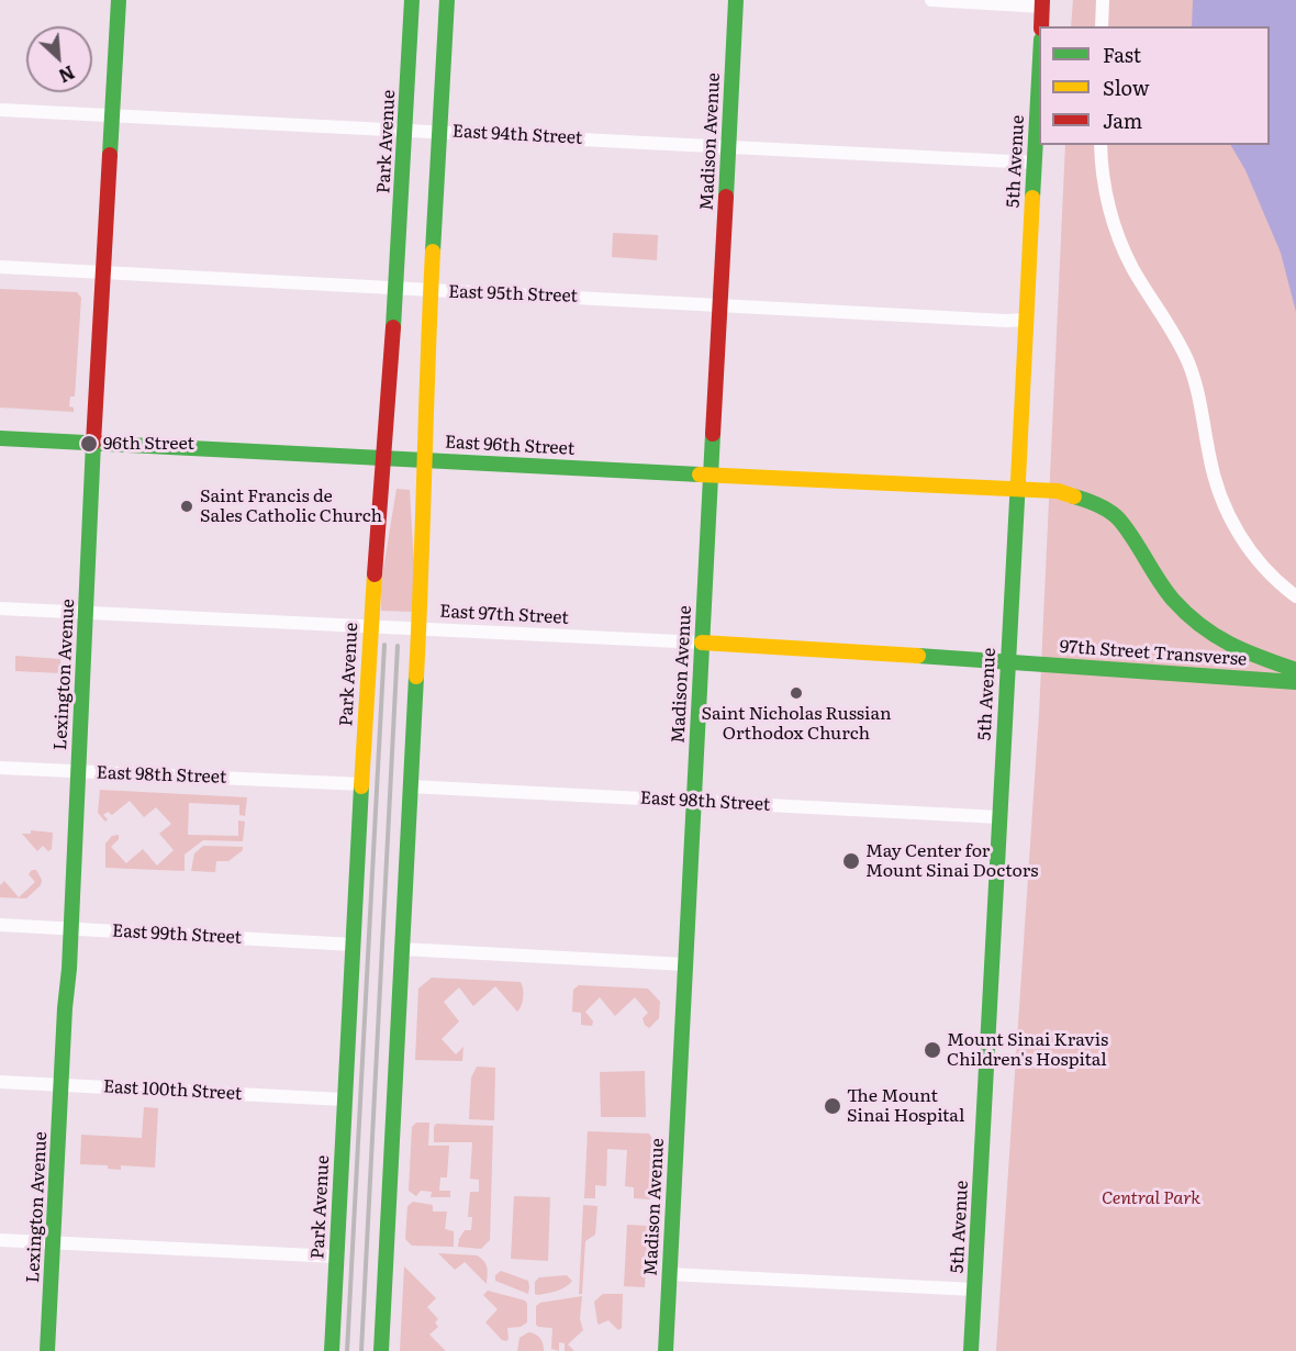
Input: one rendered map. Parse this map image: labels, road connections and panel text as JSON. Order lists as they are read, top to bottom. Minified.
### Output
{"streets":{"main road":["Park Avenue","Madison Avenue","5th Avenue","East 96th Street","East 97th Street","97th Street Transverse","Lexington Avenue"],"street":["East 94th Street","East 95th Street","East 98th Street","East 99th Street","East 100th Street"]},"crossings":[["East 94th Street","Park Avenue"],["East 94th Street","Madison Avenue"],["East 94th Street","5th Avenue"],["East 94th Street","Lexington Avenue"],["Park Avenue","East 95th Street"],["Park Avenue","East 96th Street"],["Park Avenue","East 97th Street"],["Park Avenue","East 98th Street"],["Park Avenue","East 99th Street"],["Park Avenue","East 100th Street"],["Madison Avenue","East 95th Street"],["Madison Avenue","East 96th Street"],["Madison Avenue","East 97th Street"],["Madison Avenue","East 98th Street"],["5th Avenue","East 95th Street"],["5th Avenue","East 96th Street"],["5th Avenue","East 97th Street"],["5th Avenue","97th Street Transverse"],["5th Avenue","East 98th Street"],["East 95th Street","Lexington Avenue"],["East 96th Street","97th Street Transverse"],["East 96th Street","Lexington Avenue"],["East 97th Street","97th Street Transverse"],["East 97th Street","Lexington Avenue"],["Lexington Avenue","East 98th Street"],["Lexington Avenue","East 99th Street"],["Lexington Avenue","East 100th Street"]],"parks":["Central Park"],"places":["96th Street","Saint Francis de Sales Catholic Church","Saint Nicholas Russian Orthodox Church","May Center for Mount Sinai Doctors","Mount Sinai Kravis Children's Hospital","The Mount Sinai Hospital"],"legend":["Fast","Slow","Jam"],"north":"bottom right"}
